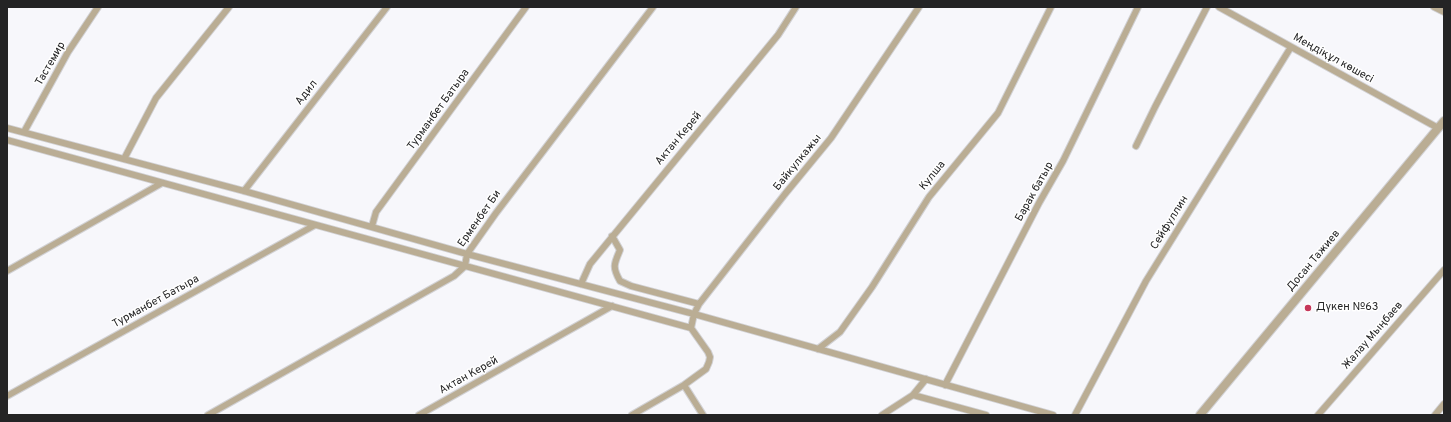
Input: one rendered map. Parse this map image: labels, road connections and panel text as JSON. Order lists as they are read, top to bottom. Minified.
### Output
{"streets":{"street":["Меңдіқұл көшесі","Тастемир","Адил","Турманбет Батыра","Актан Керей","Байкулкажы","Кулша","Барак батыр","Ерменбет Би","Сейфуллин","Досан Тажиев","Жалау Мыңбаев"]},"crossings":[["Меңдіқұл көшесі","Сейфуллин"],["Меңдіқұл көшесі","Досан Тажиев"]],"places":["Дүкен №63"]}
